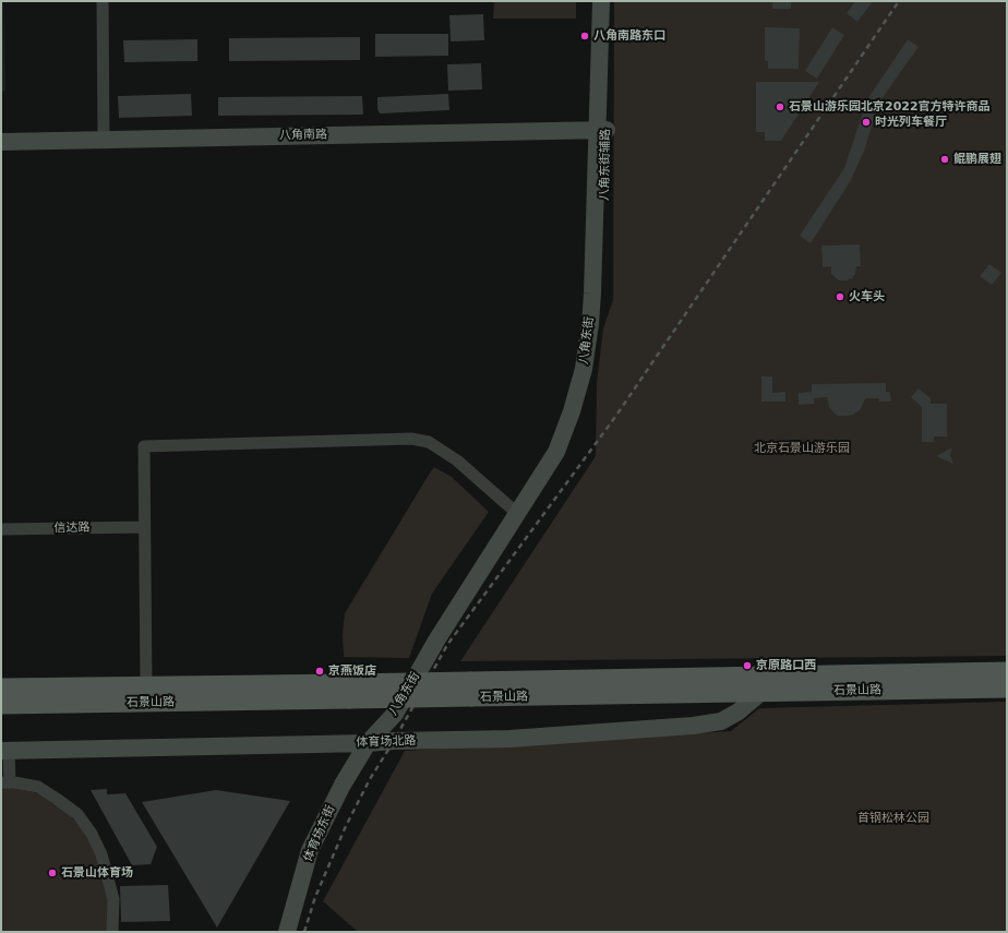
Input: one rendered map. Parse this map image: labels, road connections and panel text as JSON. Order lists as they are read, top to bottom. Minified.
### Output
{"streets":{"main road":["石景山路"],"street":["八角南路","八角东街辅路","八角东街","信达路","体育场北路","体育场东街"]},"crossings":[["八角南路","八角东街辅路"],["八角南路","八角东街"],["八角东街辅路","八角东街"],["八角东街","体育场北路"],["八角东街","体育场东街"],["石景山路","体育场北路"],["体育场北路","体育场东街"]],"parks":["北京石景山游乐园","首钢松林公园"],"places":["八角南路东口","石景山游乐园北京2022官方特许商品","时光列车餐厅","鲲鹏展翅","火车头","京原路口西","京燕饭店","石景山体育场"]}
